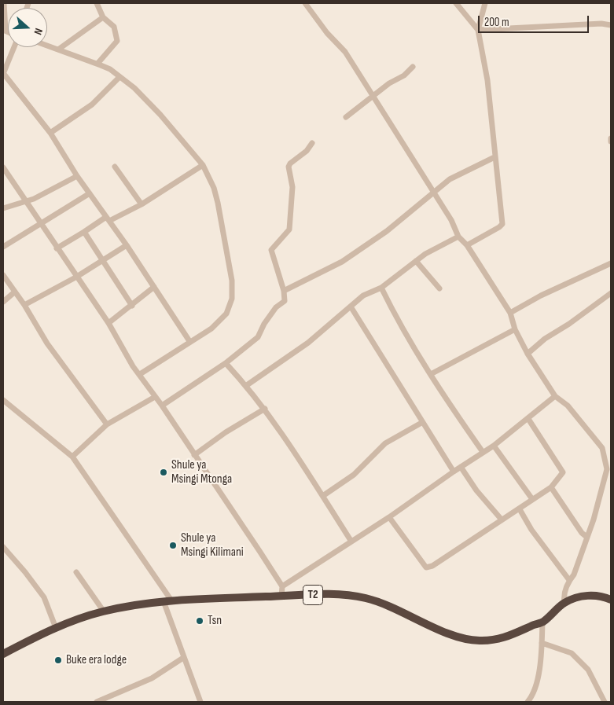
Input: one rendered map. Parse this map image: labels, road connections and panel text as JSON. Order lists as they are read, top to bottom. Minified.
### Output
{"streets":{"highway":["T2"]},"places":["Shule ya Msingi Mtonga","Shule ya Msingi Kilimani","Tsn","Buke era lodge"],"scale_bar":"200 m","north":"right"}
